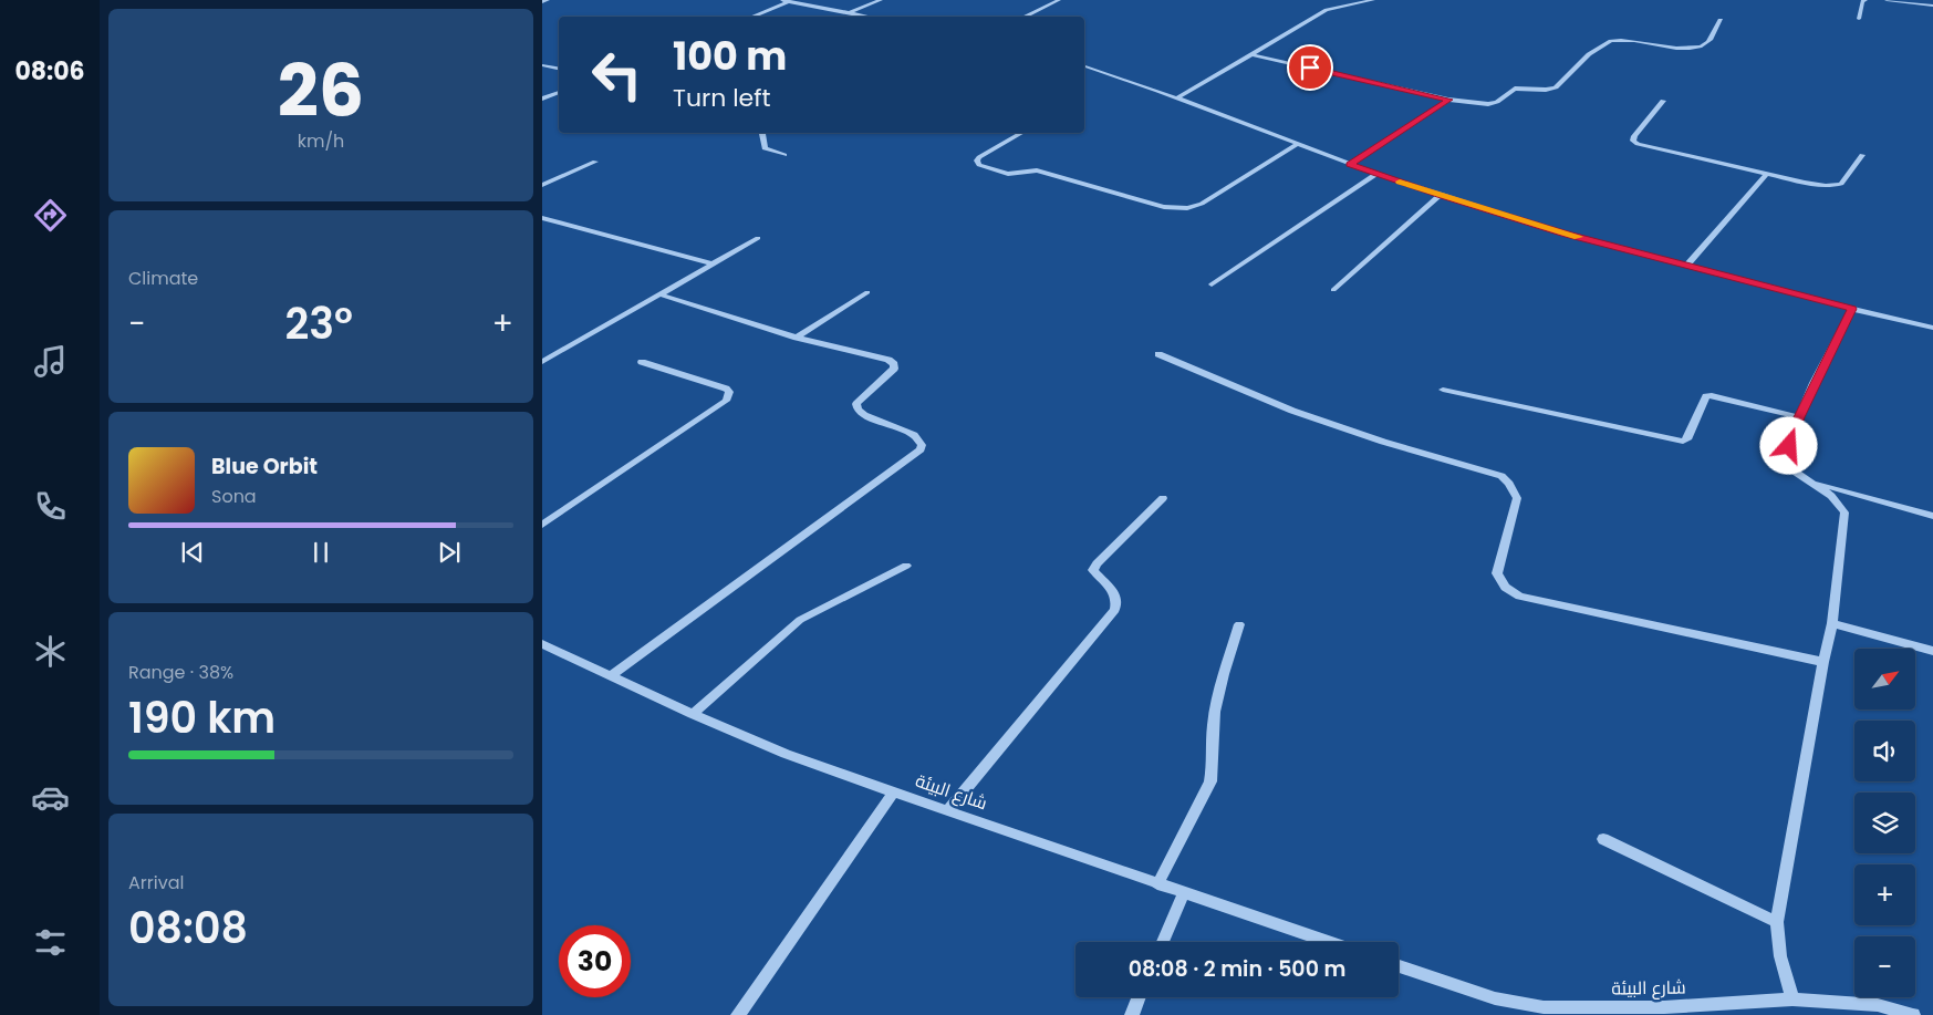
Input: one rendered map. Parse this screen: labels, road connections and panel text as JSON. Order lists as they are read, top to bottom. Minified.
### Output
{"streets":{"street":["شارع البيئة"]},"north":"top right","page":{"tabs":"08:06","tile":[["26","km/h"],"Climate",["Range · 38%","190 km"],["Arrival","08:08"]],"turn":["100 m","Turn left"],"heat":["−","23°","+"],"song":["Blue Orbit","Sona"],"map_buttons":["+","−"],"limit":"30","trip":"08:08 · 2 min · 500 m"}}
